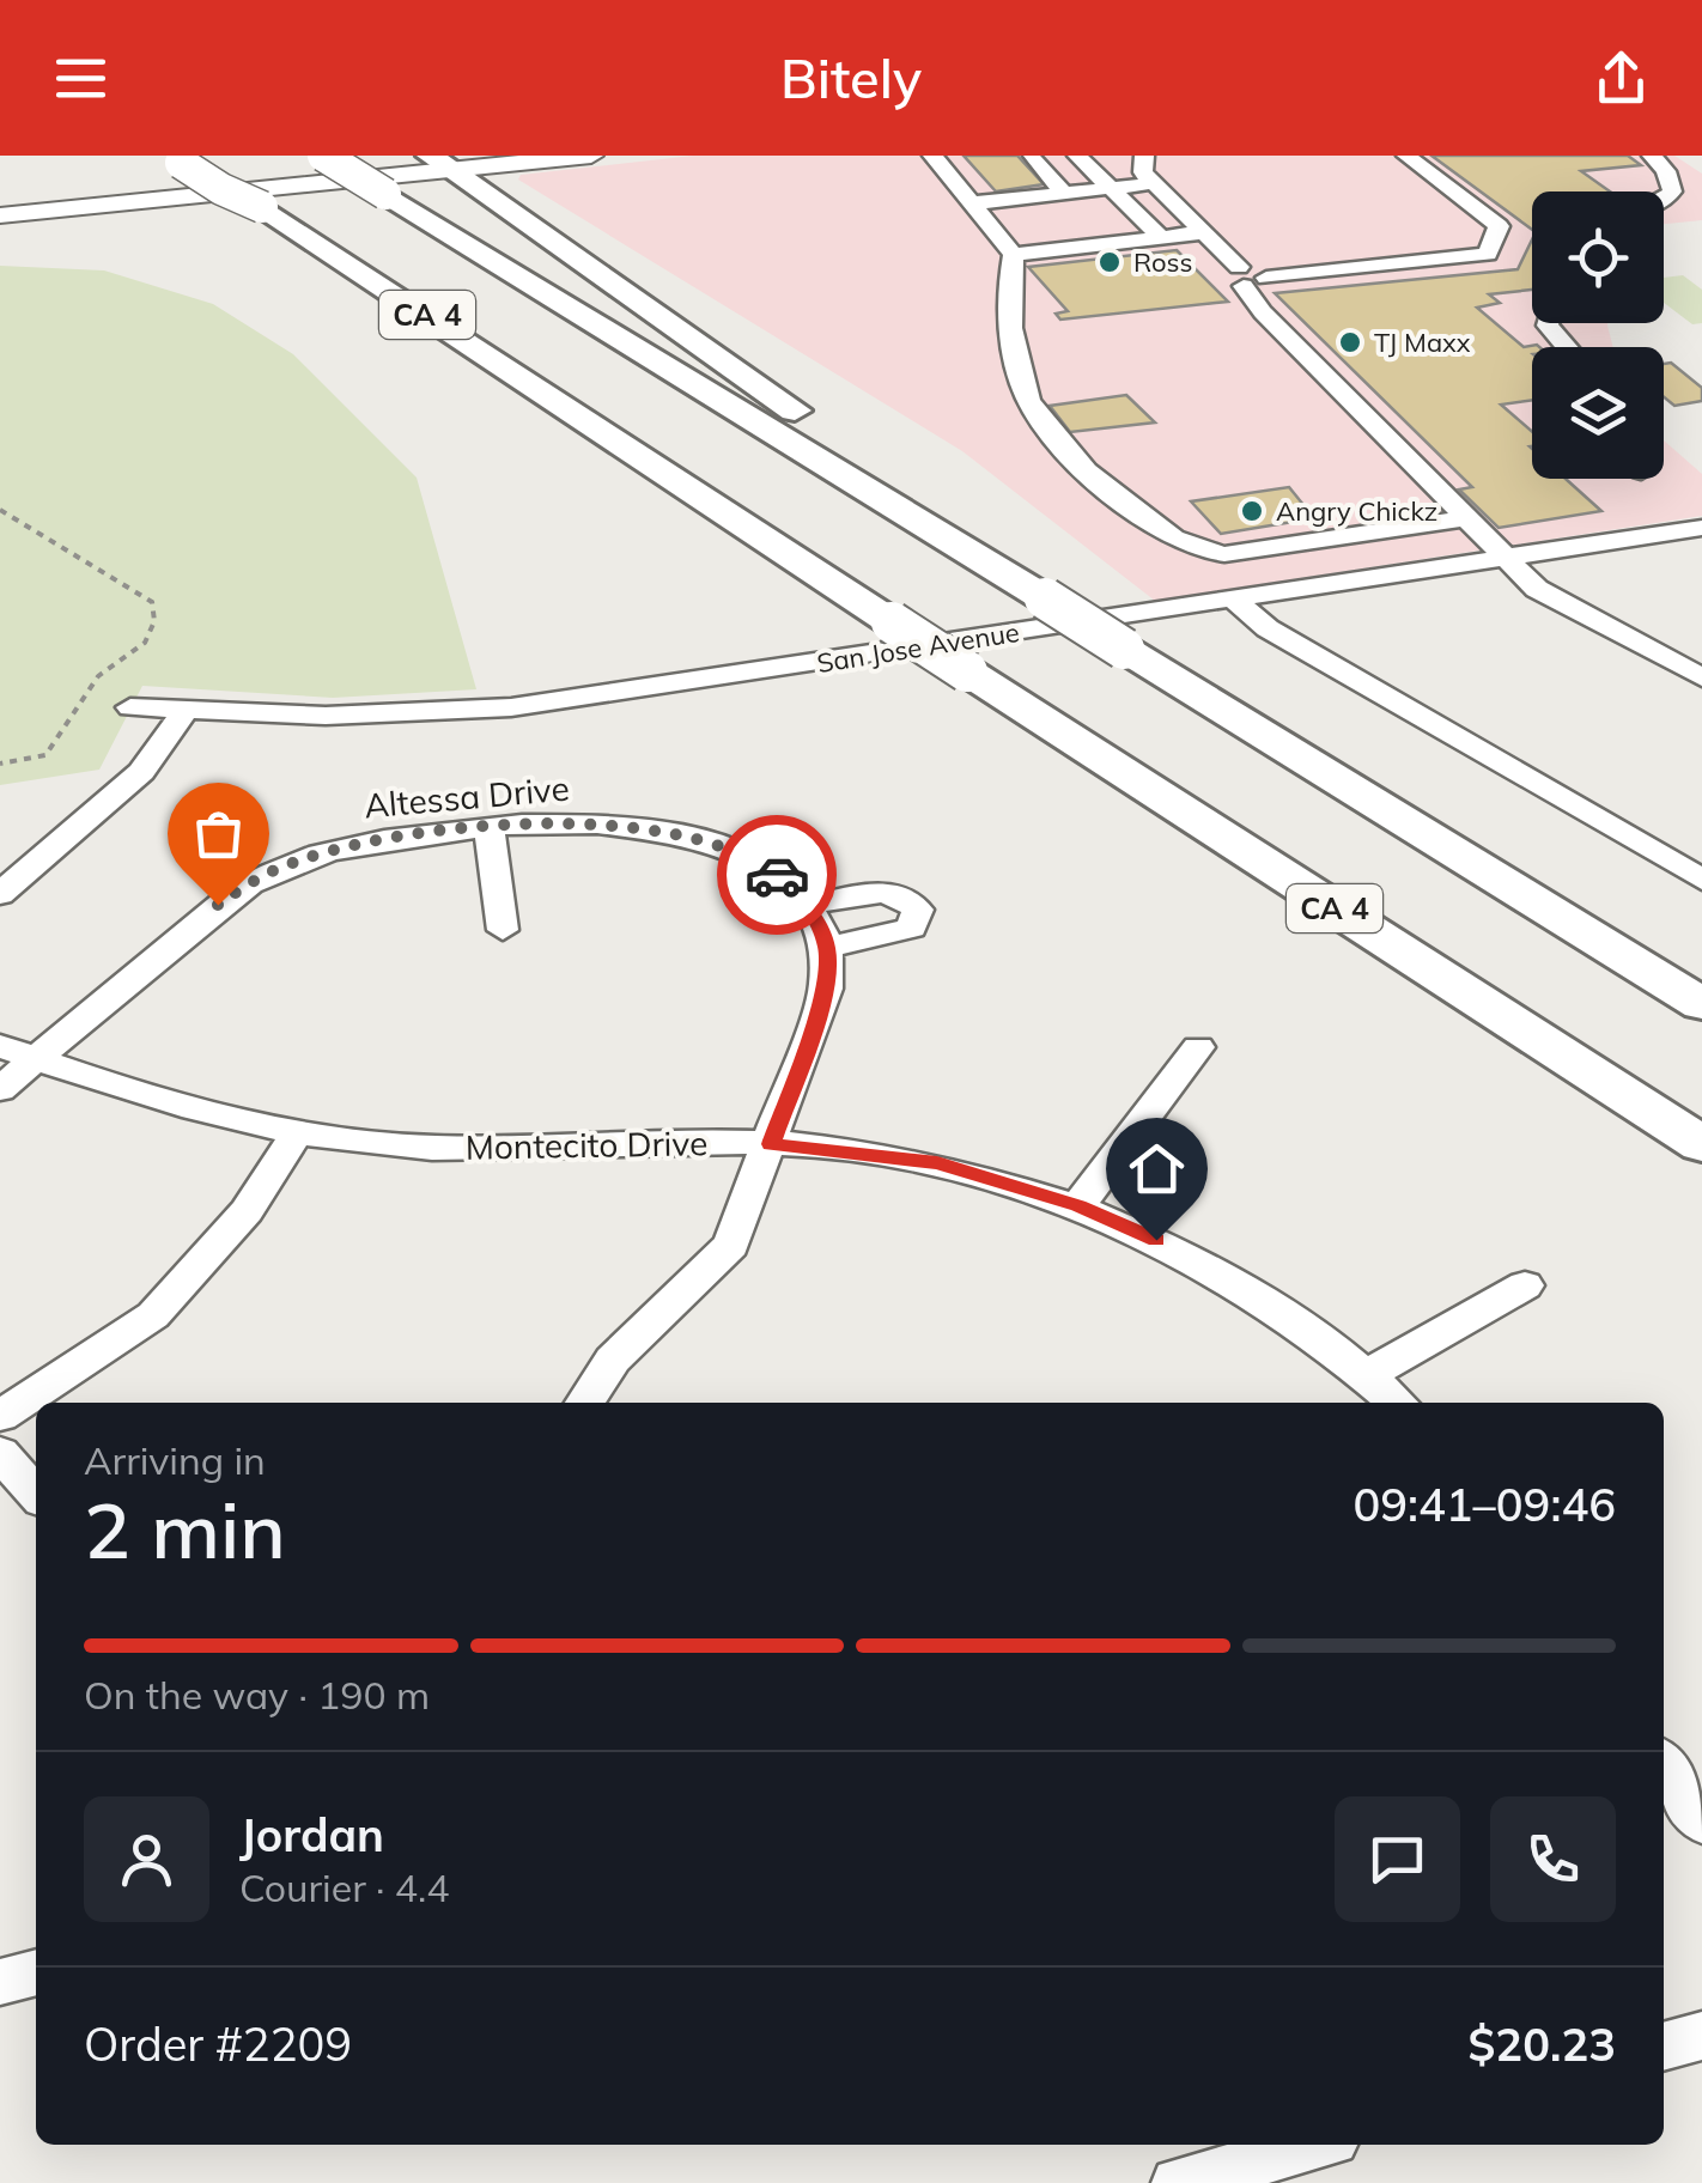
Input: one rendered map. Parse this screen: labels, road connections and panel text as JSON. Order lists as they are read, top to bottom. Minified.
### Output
{"streets":{"highway":["CA 4"],"street":["San Jose Avenue","Altessa Drive","Montecito Drive"]},"crossings":[["Altessa Drive","Montecito Drive"]],"places":["Ross","TJ Maxx","Angry Chickz"],"page":{"header":"Bitely","heading":["2 min","Arriving in","09:41–09:46"],"panel":["Jordan","Courier · 4.4","Order #2209","$20.23"],"bar":"On the way · 190 m"}}
